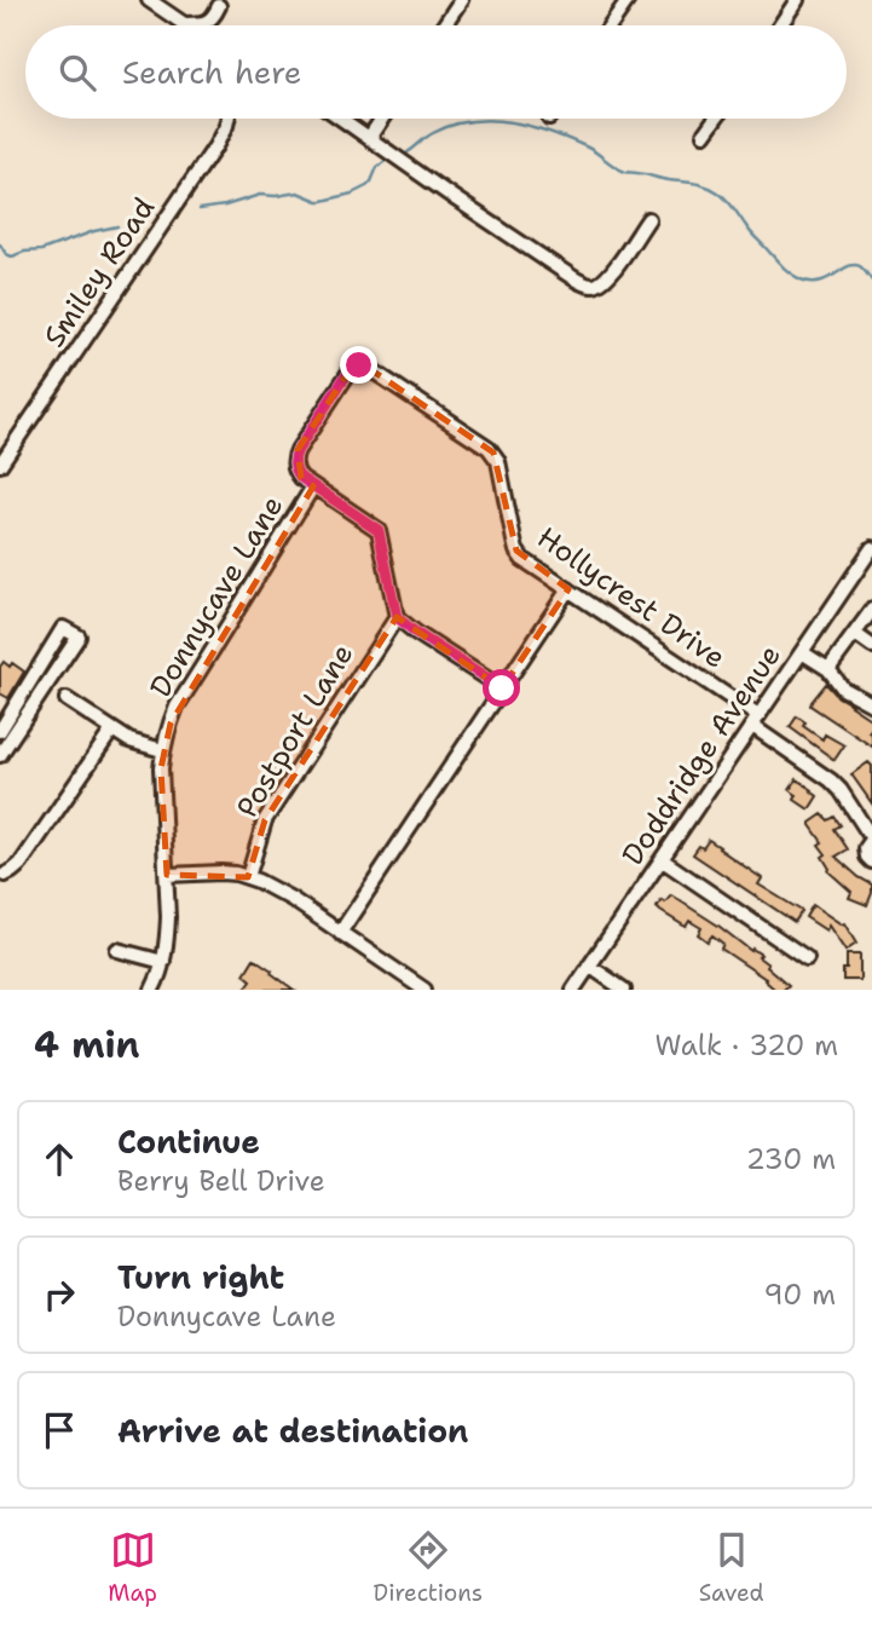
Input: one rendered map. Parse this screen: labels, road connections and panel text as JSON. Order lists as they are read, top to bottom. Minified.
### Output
{"streets":{"street":["Smiley Road","Donnycave Lane","Hollycrest Drive","Postport Lane","Doddridge Avenue"]},"crossings":[["Donnycave Lane","Hollycrest Drive"],["Hollycrest Drive","Doddridge Avenue"]],"page":{"search":"Search here","heading":["4 min","Walk · 320 m"],"list":[["Continue","Berry Bell Drive","230 m"],["Turn right","Donnycave Lane","90 m"],"Arrive at destination"],"nav":["Map","Directions","Saved"]}}
